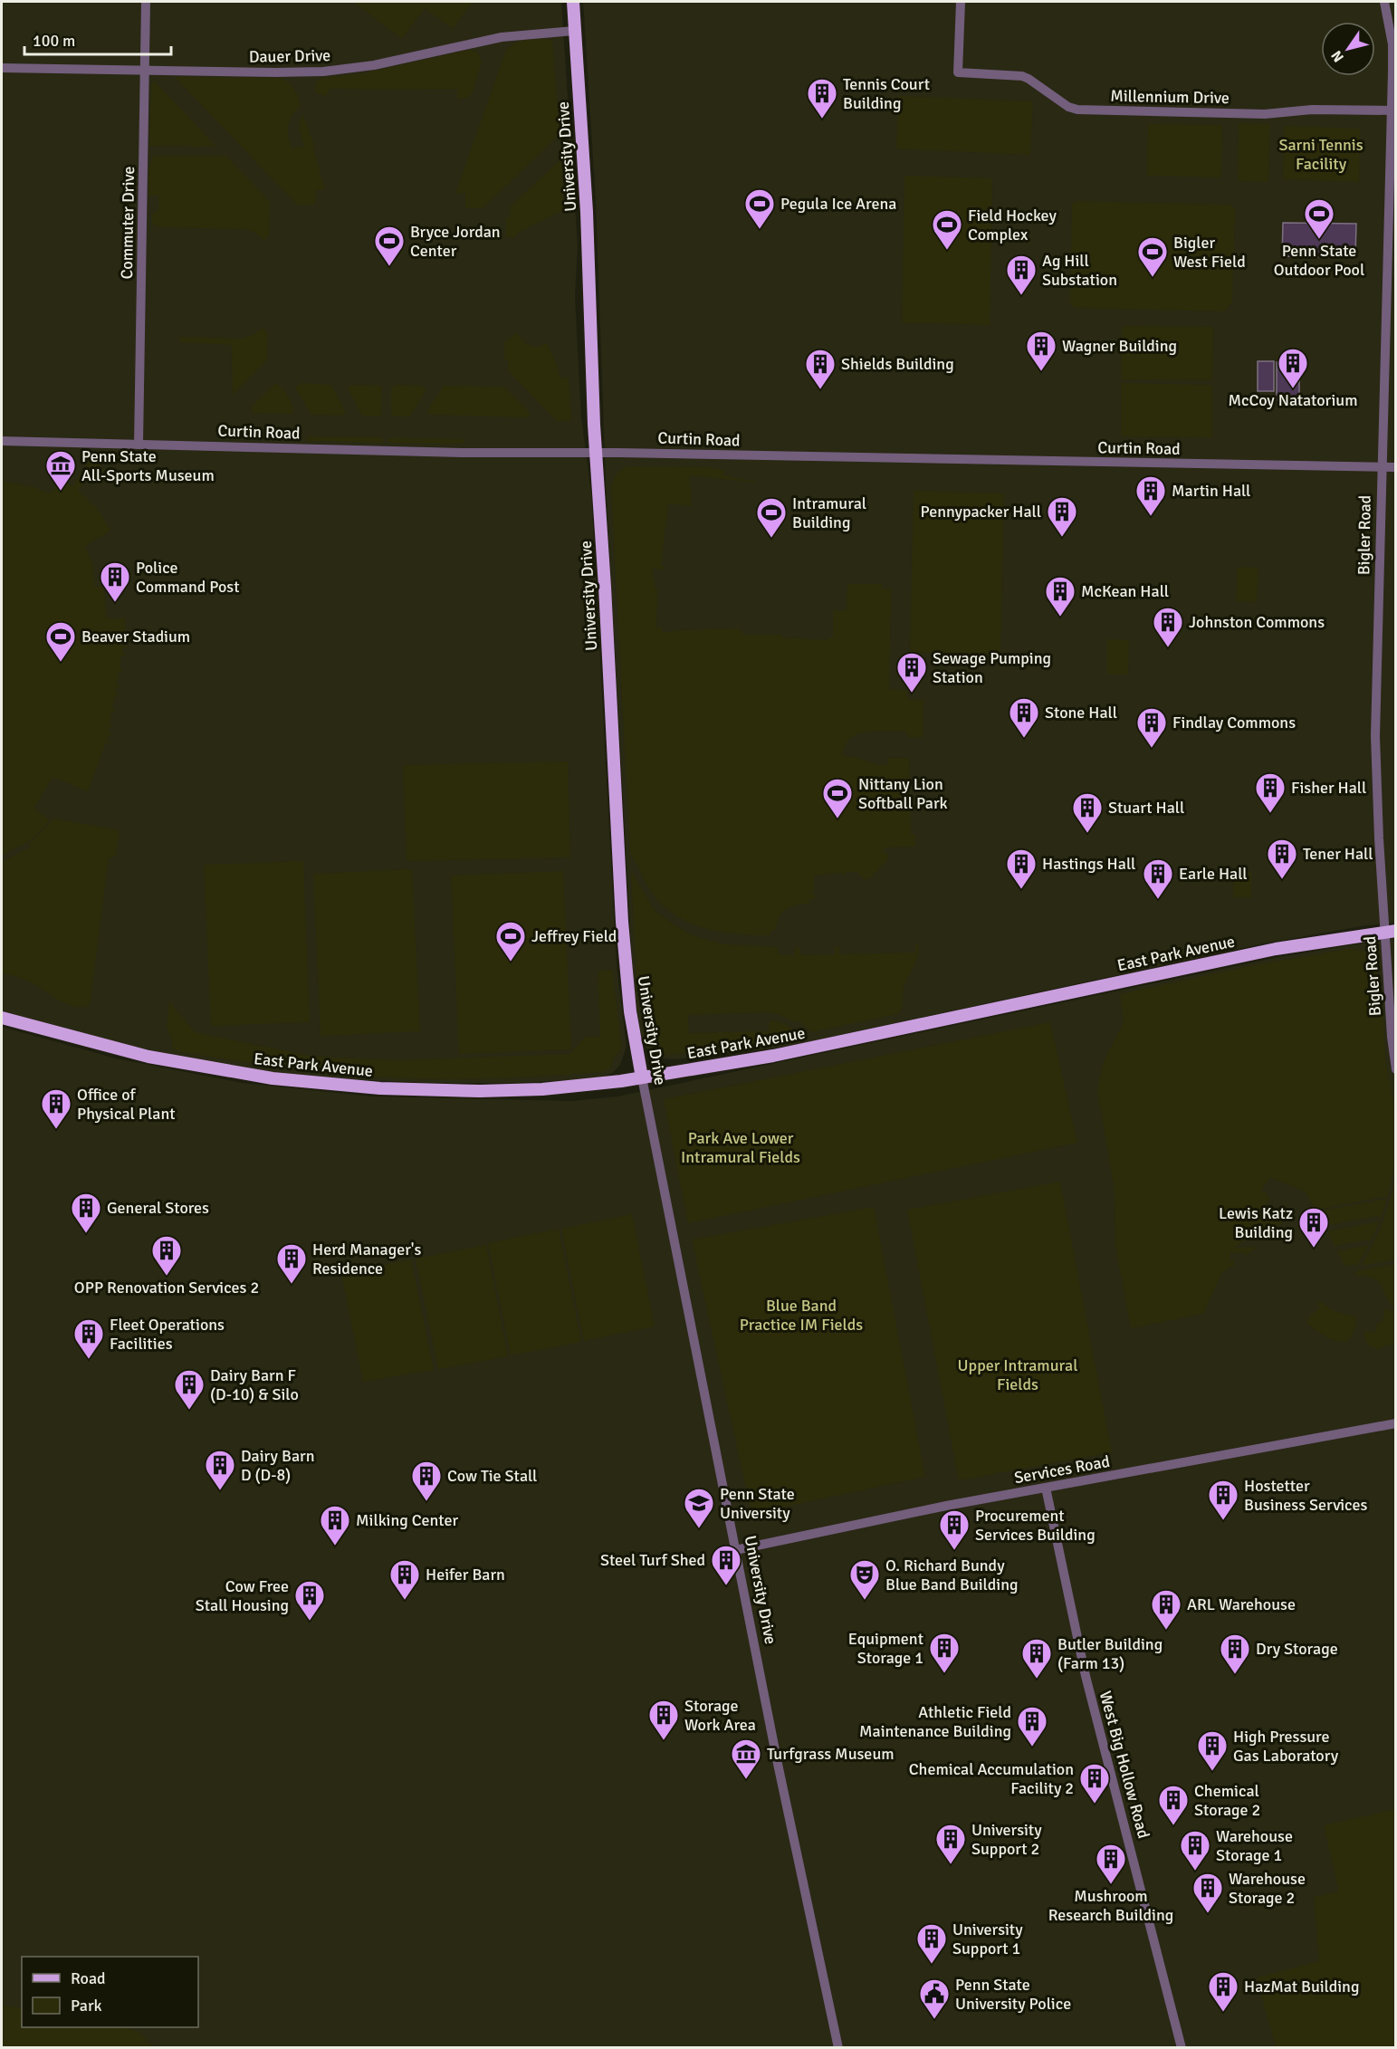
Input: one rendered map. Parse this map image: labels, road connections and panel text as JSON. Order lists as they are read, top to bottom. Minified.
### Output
{"streets":{"main road":["University Drive","East Park Avenue"],"street":["Dauer Drive","Millennium Drive","Commuter Drive","Curtin Road","Bigler Road","Services Road","West Big Hollow Road"]},"crossings":[["Dauer Drive","University Drive"],["Dauer Drive","Commuter Drive"],["Millennium Drive","Bigler Road"],["University Drive","Curtin Road"],["University Drive","East Park Avenue"],["University Drive","Services Road"],["Commuter Drive","Curtin Road"],["Curtin Road","Bigler Road"],["Bigler Road","East Park Avenue"],["Services Road","West Big Hollow Road"]],"parks":["Sarni Tennis Facility","Park Ave Lower Intramural Fields","Blue Band Practice IM Fields","Upper Intramural Fields"],"places":{"building":["Tennis Court Building","Ag Hill Substation","Wagner Building","McCoy Natatorium","Shields Building","Martin Hall","Pennypacker Hall","Police Command Post","McKean Hall","Johnston Commons","Sewage Pumping Station","Stone Hall","Findlay Commons","Fisher Hall","Stuart Hall","Tener Hall","Hastings Hall","Earle Hall","Office of Physical Plant","General Stores","Lewis Katz Building","OPP Renovation Services 2","Herd Manager's Residence","Fleet Operations Facilities","Dairy Barn F (D-10) & Silo","Dairy Barn D (D-8)","Cow Tie Stall","Hostetter Business Services","Milking Center","Procurement Services Building","Steel Turf Shed","Heifer Barn","Cow Free Stall Housing","ARL Warehouse","Equipment Storage 1","Dry Storage","Butler Building (Farm 13)","Storage Work Area","Athletic Field Maintenance Building","High Pressure Gas Laboratory","Chemical Accumulation Facility 2","Chemical Storage 2","University Support 2","Warehouse Storage 1","Mushroom Research Building","Warehouse Storage 2","University Support 1","HazMat Building"],"sports":["Pegula Ice Arena","Penn State Outdoor Pool","Field Hockey Complex","Bryce Jordan Center","Bigler West Field","Intramural Building","Beaver Stadium","Nittany Lion Softball Park","Jeffrey Field"],"museum":["Penn State All-Sports Museum","Turfgrass Museum"],"school or university":["Penn State University"],"theatre":["O. Richard Bundy Blue Band Building"],"public building":["Penn State University Police"]},"legend":["Road","Park"],"scale_bar":"100 m","north":"bottom left"}
